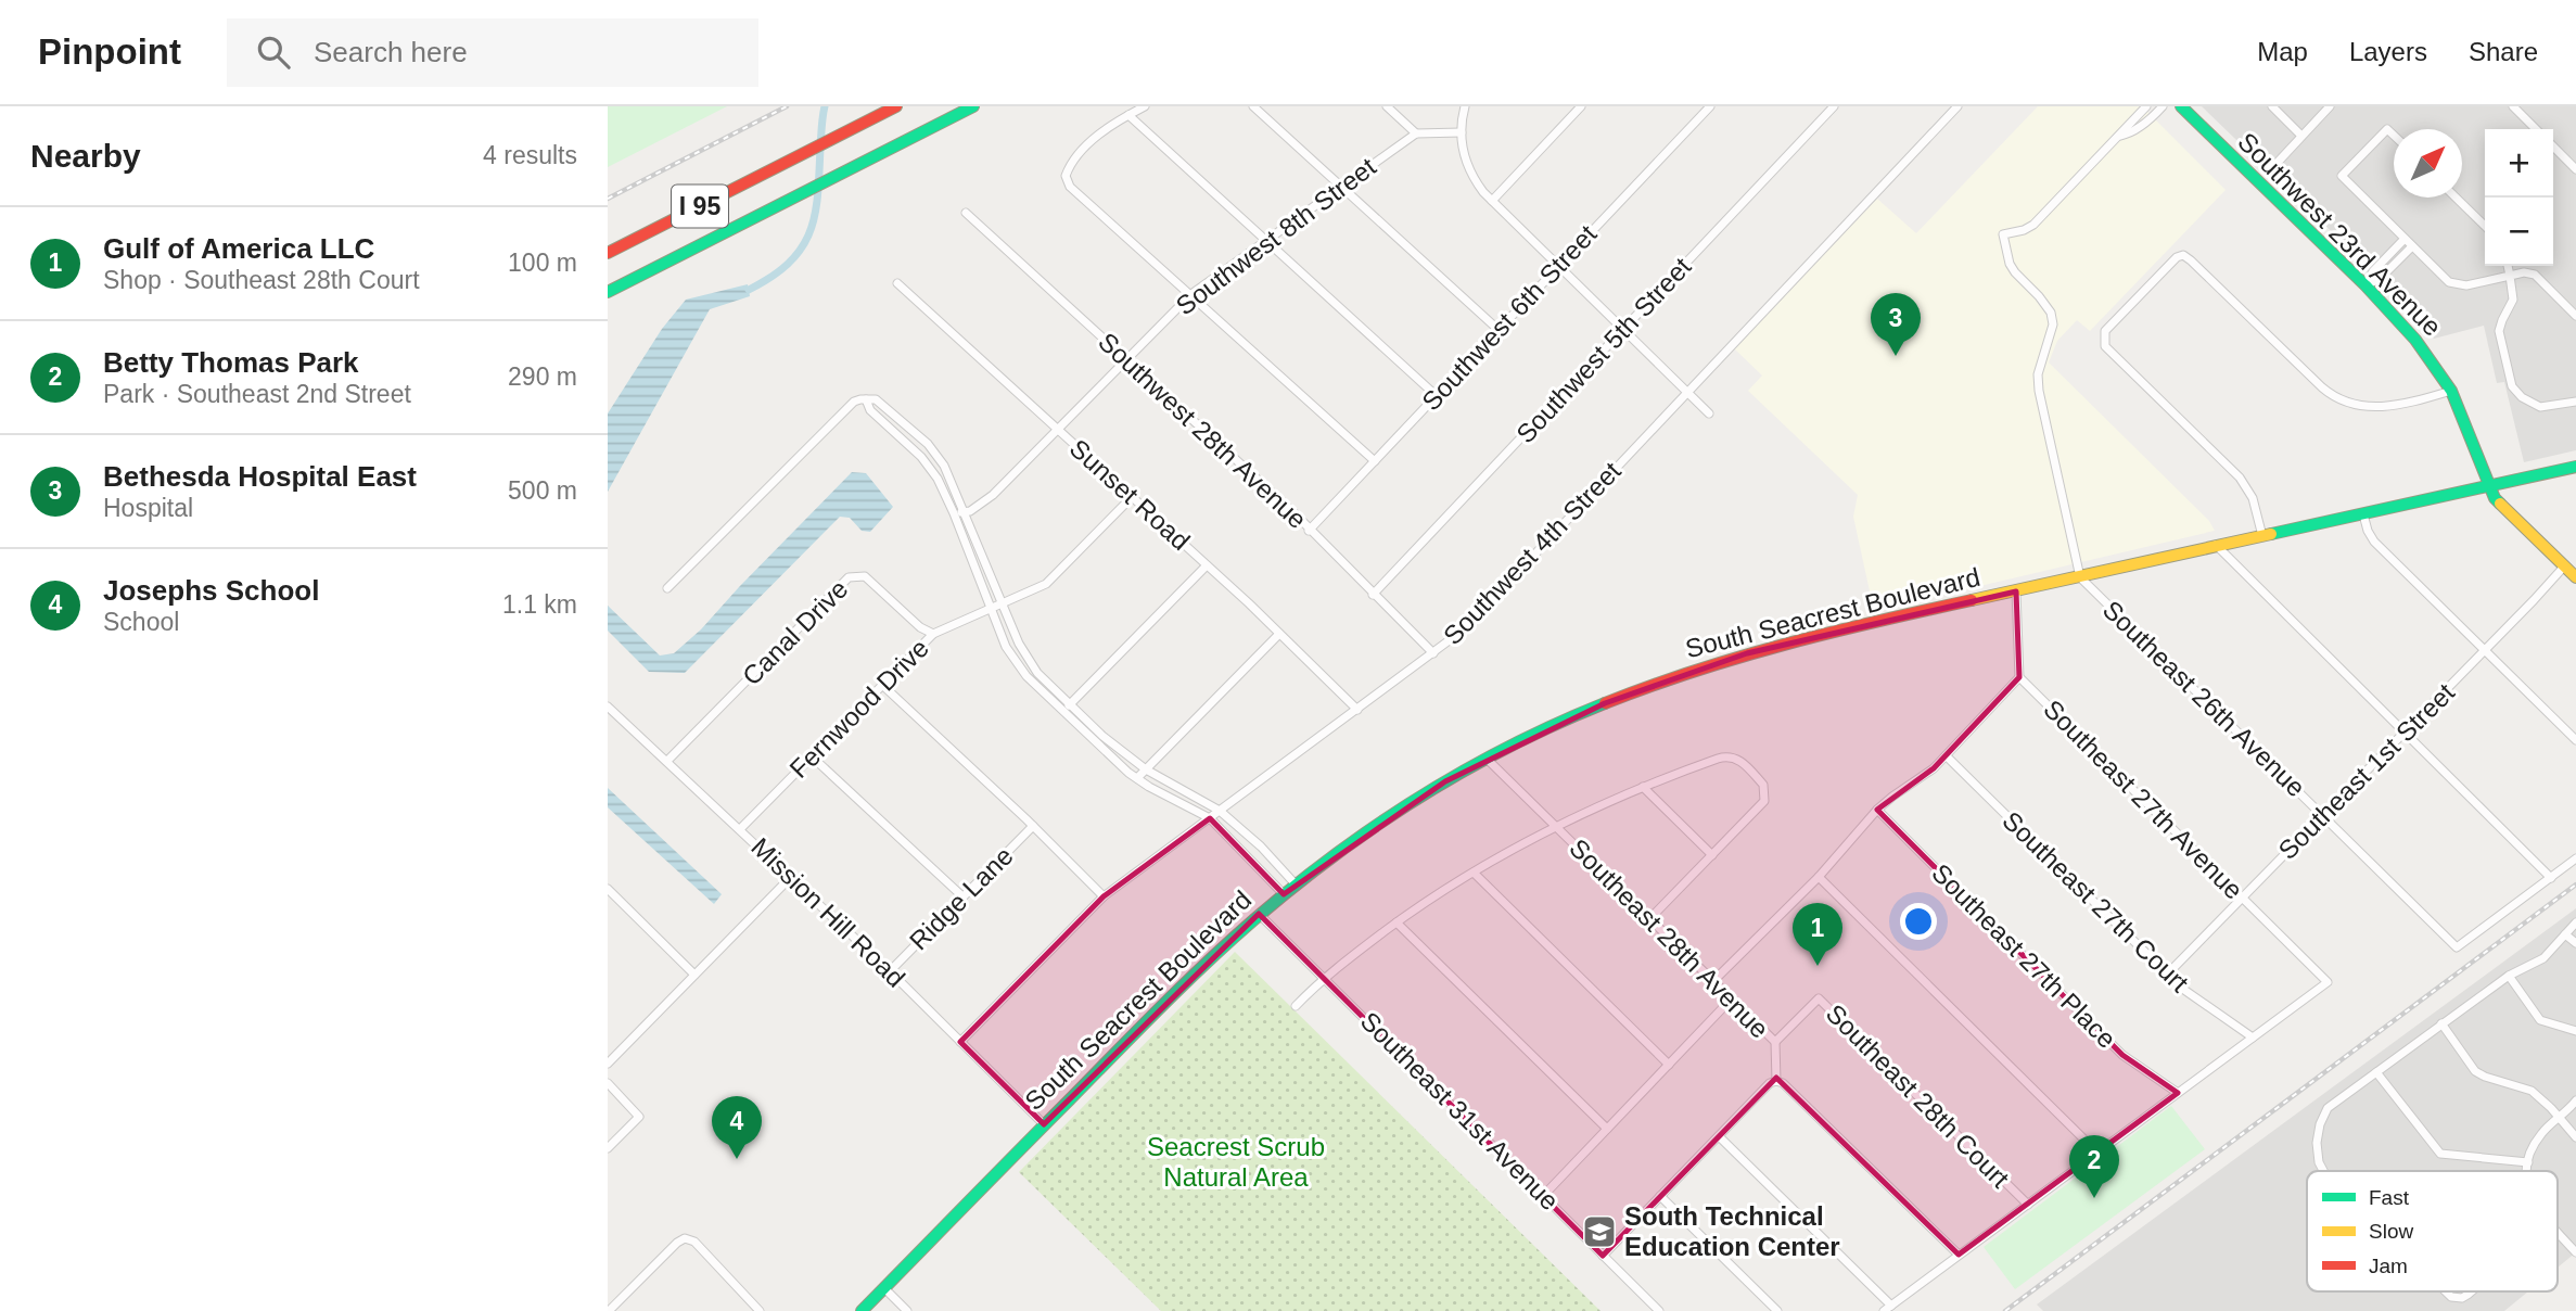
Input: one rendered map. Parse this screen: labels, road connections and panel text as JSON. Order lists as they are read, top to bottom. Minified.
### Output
{"streets":{"main road":["I 95","Southwest 23rd Avenue","South Seacrest Boulevard"],"street":["Southwest 8th Street","Southwest 6th Street","Southwest 5th Street","Southwest 28th Avenue","Sunset Road","Southwest 4th Street","Canal Drive","Southeast 26th Avenue","Fernwood Drive","Southeast 1st Street","Southeast 27th Avenue","Ridge Lane","Southeast 27th Court","Mission Hill Road","Southeast 28th Avenue","Southeast 27th Place","Southeast 28th Court","Southeast 31st Avenue"]},"crossings":[["Southwest 23rd Avenue","South Seacrest Boulevard"],["Southwest 23rd Avenue","Southeast 1st Street"],["Southwest 8th Street","Southwest 28th Avenue"],["Southwest 8th Street","Sunset Road"],["Southwest 6th Street","Southwest 28th Avenue"],["Southwest 5th Street","Southwest 28th Avenue"],["Southwest 28th Avenue","Southwest 4th Street"],["Sunset Road","Southwest 4th Street"],["Sunset Road","Fernwood Drive"],["Southwest 4th Street","Mission Hill Road"],["South Seacrest Boulevard","Southeast 26th Avenue"],["South Seacrest Boulevard","Southeast 27th Avenue"],["South Seacrest Boulevard","Mission Hill Road"],["South Seacrest Boulevard","Southeast 28th Avenue"],["South Seacrest Boulevard","Southeast 31st Avenue"],["Canal Drive","Fernwood Drive"],["Canal Drive","Mission Hill Road"],["Southeast 26th Avenue","Southeast 1st Street"],["Fernwood Drive","Mission Hill Road"],["Southeast 1st Street","Southeast 27th Avenue"],["Southeast 1st Street","Southeast 27th Court"],["Southeast 27th Avenue","Southeast 27th Court"],["Ridge Lane","Mission Hill Road"],["Southeast 28th Avenue","Southeast 28th Court"]],"parks":["Seacrest Scrub Natural Area"],"places":{"school or university":["South Technical Education Center"]},"legend":["Fast","Slow","Jam"],"north":"top right","page":{"header":"Pinpoint","search":"Search here","nav":["Map","Layers","Share"],"heading":["Nearby","4 results"],"map_buttons":["+","−"],"list":[{"mark":"1","name":"Gulf of America LLC","note":"Shop · Southeast 28th Court","value":"100 m"},{"mark":"2","name":"Betty Thomas Park","note":"Park · Southeast 2nd Street","value":"290 m"},{"mark":"3","name":"Bethesda Hospital East","note":"Hospital","value":"500 m"},{"mark":"4","name":"Josephs School","note":"School","value":"1.1 km"}],"pins":["3","1","4","2"]}}
